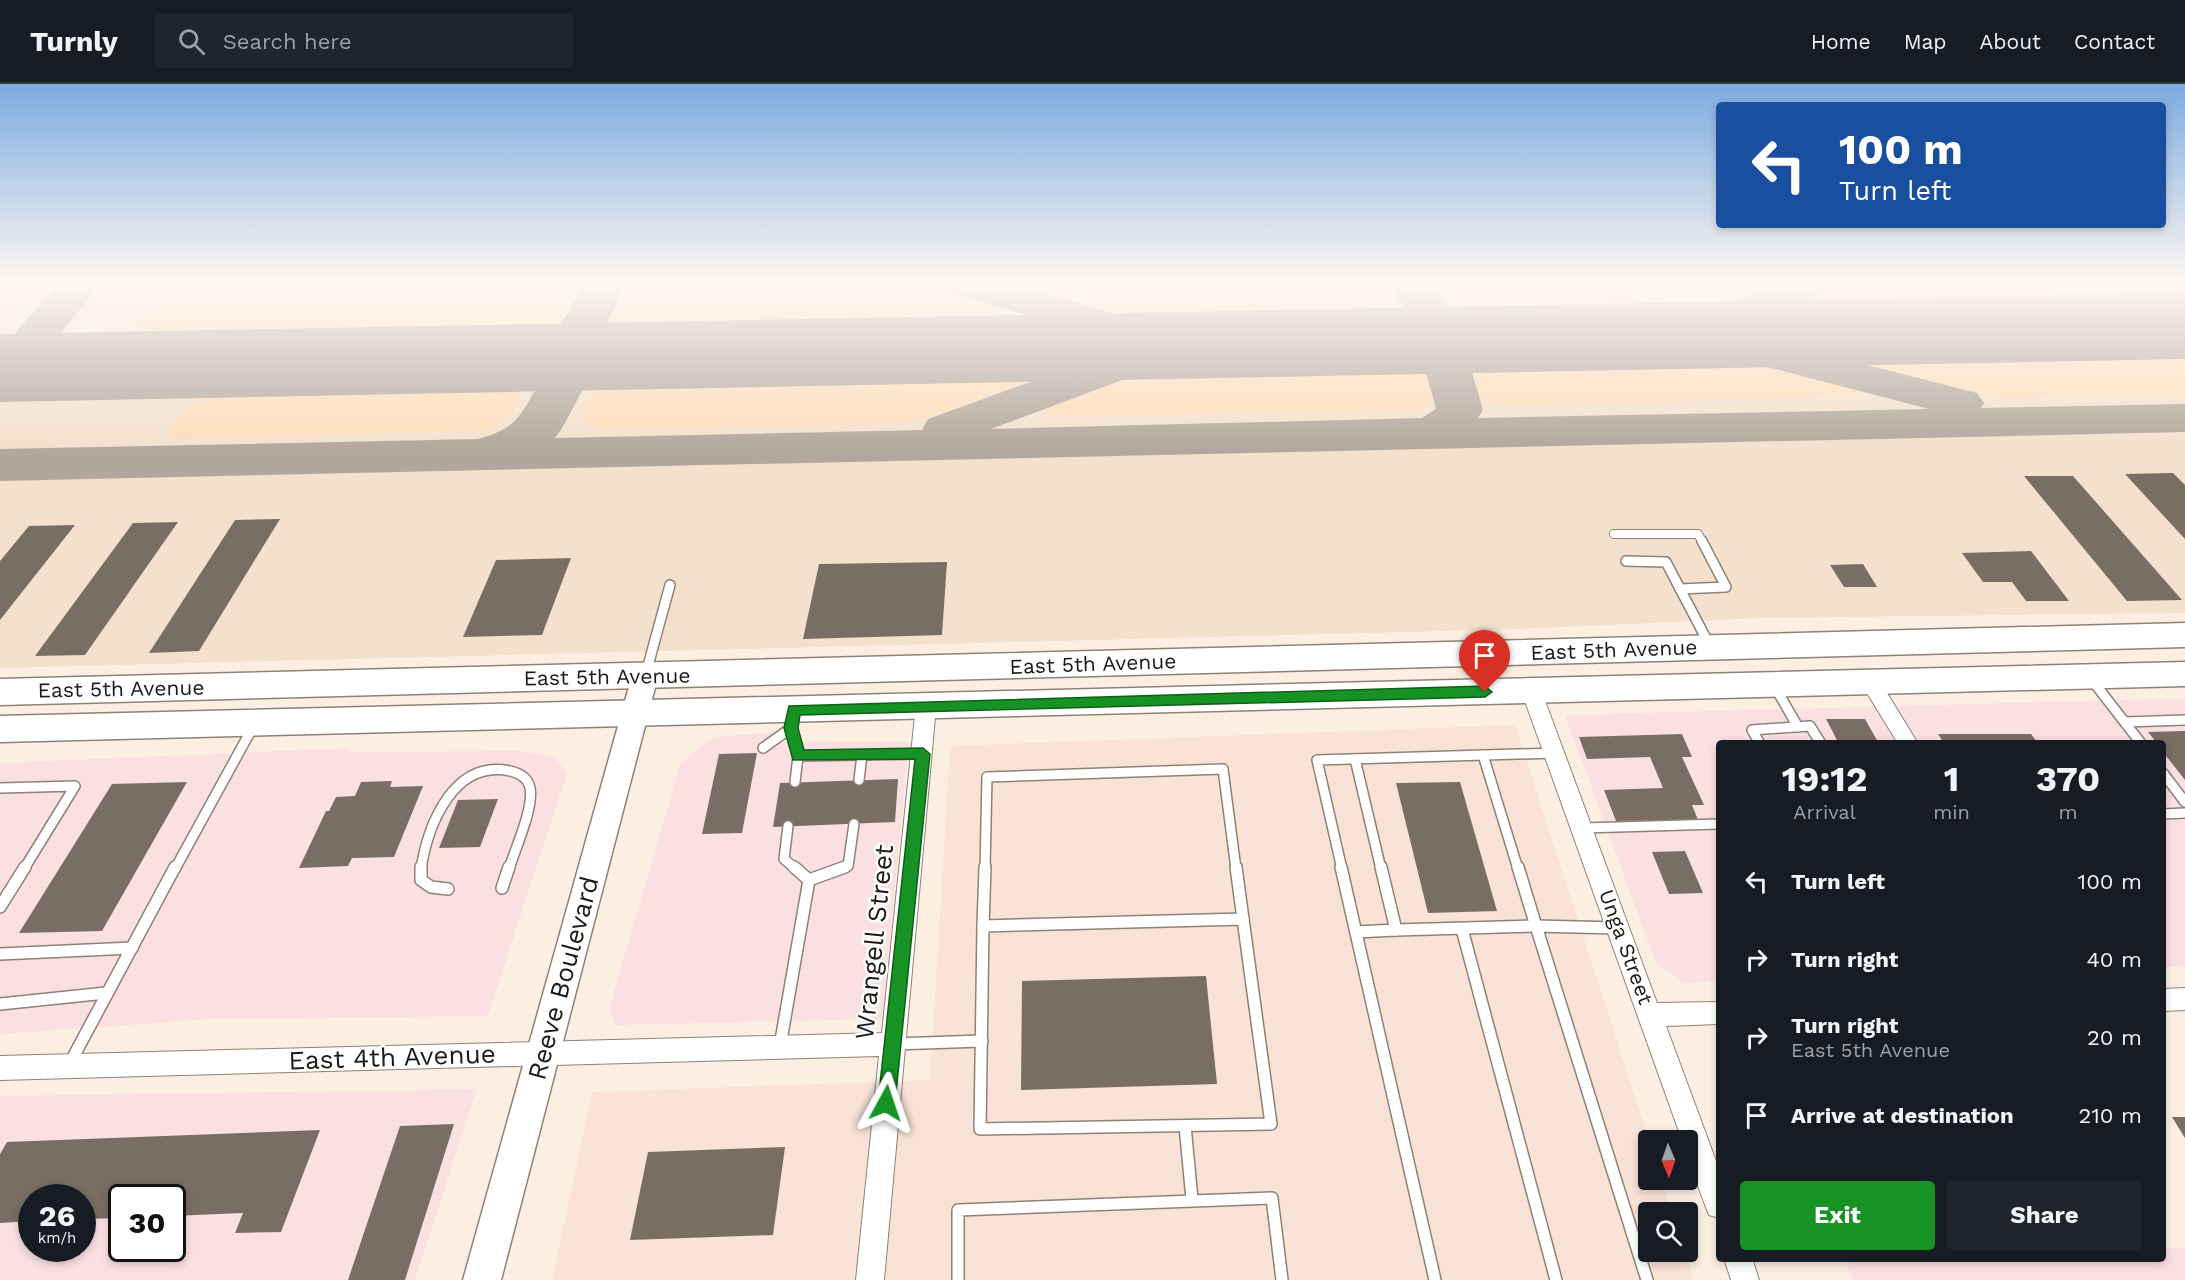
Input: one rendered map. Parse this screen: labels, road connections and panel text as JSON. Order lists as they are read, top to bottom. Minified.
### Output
{"streets":{"highway":["East 5th Avenue"],"street":["Wrangell Street","Unga Street","Reeve Boulevard","East 4th Avenue"]},"crossings":[["East 5th Avenue","Wrangell Street"],["East 5th Avenue","Unga Street"],["East 5th Avenue","Reeve Boulevard"],["Wrangell Street","East 4th Avenue"],["Reeve Boulevard","East 4th Avenue"]],"north":"bottom","page":{"header":"Turnly","search":"Search here","nav":["Home","Map","About","Contact"],"turn":["100 m","Turn left"],"eta":["19:12","Arrival","1","min","370","m"],"list":[{"name":"Turn left","value":"100 m"},{"name":"Turn right","value":"40 m"},{"name":"Turn right","note":"East 5th Avenue","value":"20 m"},{"name":"Arrive at destination","value":"210 m"}],"buttons":["Exit","Share"],"speed":"26 km/h","limit":"30"}}
